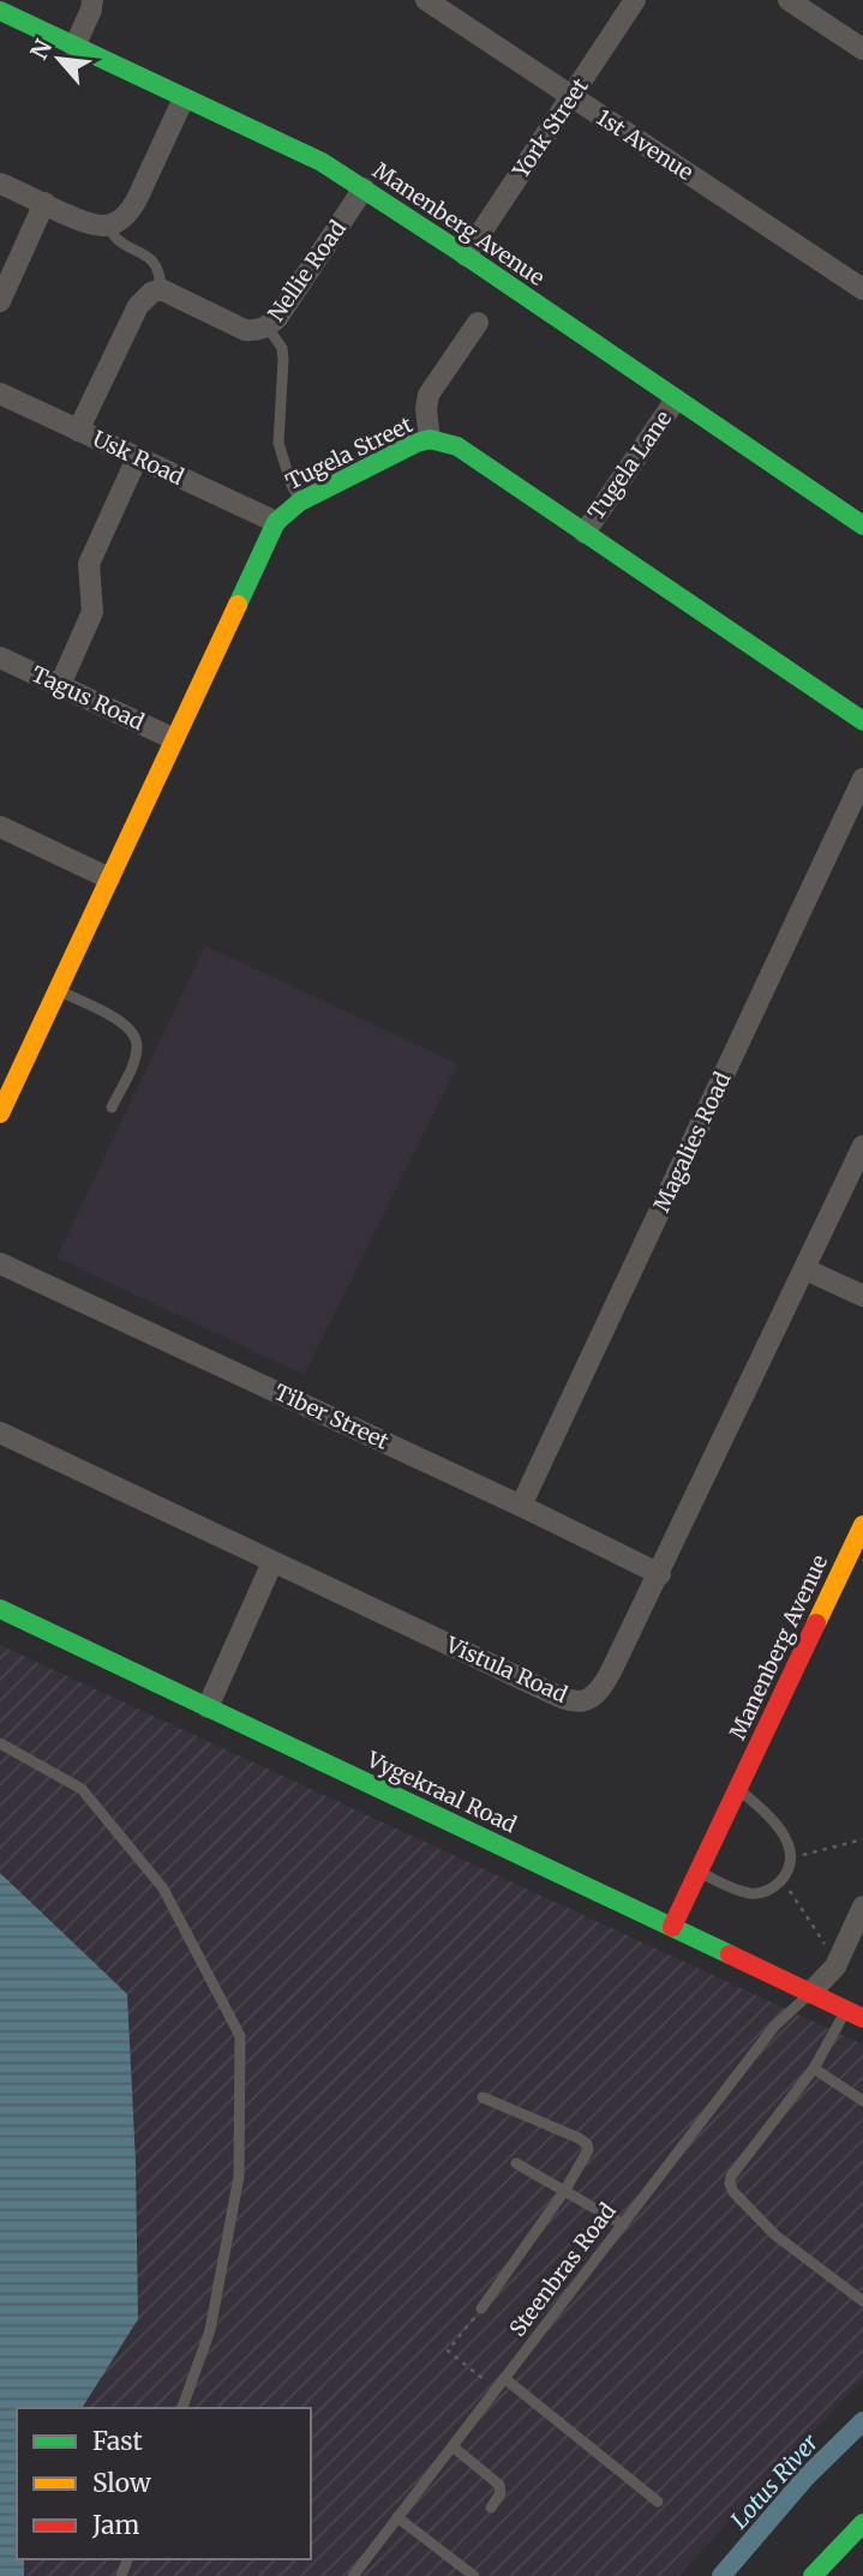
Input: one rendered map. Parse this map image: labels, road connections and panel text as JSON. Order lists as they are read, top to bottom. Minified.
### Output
{"streets":{"street":["York Street","1st Avenue","Manenberg Avenue","Nellie Road","Tugela Street","Usk Road","Tugela Lane","Tagus Road","Magalies Road","Tiber Street","Vistula Road","Vygekraal Road"],"lane":["Steenbras Road"]},"crossings":[["York Street","1st Avenue"],["York Street","Manenberg Avenue"],["Manenberg Avenue","Nellie Road"],["Manenberg Avenue","Tugela Lane"],["Manenberg Avenue","Vygekraal Road"],["Tugela Street","Usk Road"],["Tugela Street","Tugela Lane"],["Tugela Street","Tagus Road"],["Magalies Road","Tiber Street"],["Tiber Street","Vistula Road"],["Vygekraal Road","Steenbras Road"]],"water":["Lotus River"],"legend":["Fast","Slow","Jam"],"north":"top left"}
